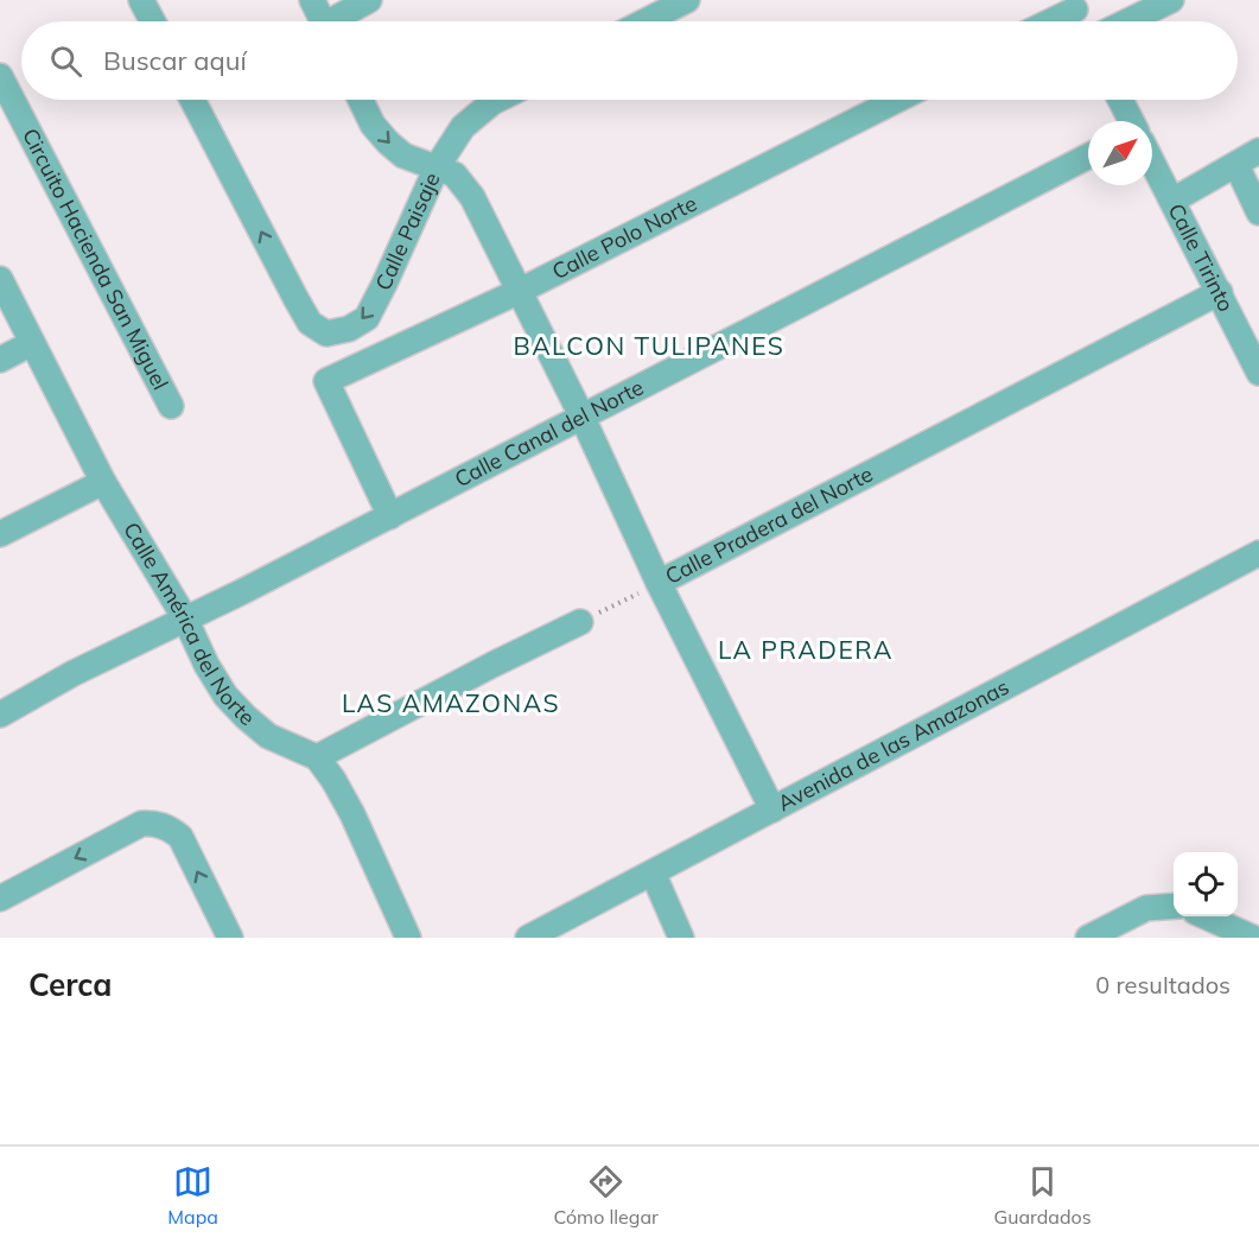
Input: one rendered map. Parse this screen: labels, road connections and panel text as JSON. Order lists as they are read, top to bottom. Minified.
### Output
{"streets":{"street":["Calle Paisaje","Calle Polo Norte","Calle Tirinto","Circuito Hacienda San Miguel","Calle Canal del Norte","Calle Pradera del Norte","Calle América del Norte","Avenida de las Amazonas"]},"crossings":[["Calle Polo Norte","Calle Canal del Norte"],["Calle Tirinto","Calle Pradera del Norte"],["Calle Canal del Norte","Calle América del Norte"]],"districts":["BALCON TULIPANES","LA PRADERA","LAS AMAZONAS"],"north":"top right","page":{"search":"Buscar aquí","heading":["Cerca","0 resultados"],"nav":["Mapa","Cómo llegar","Guardados"]}}
